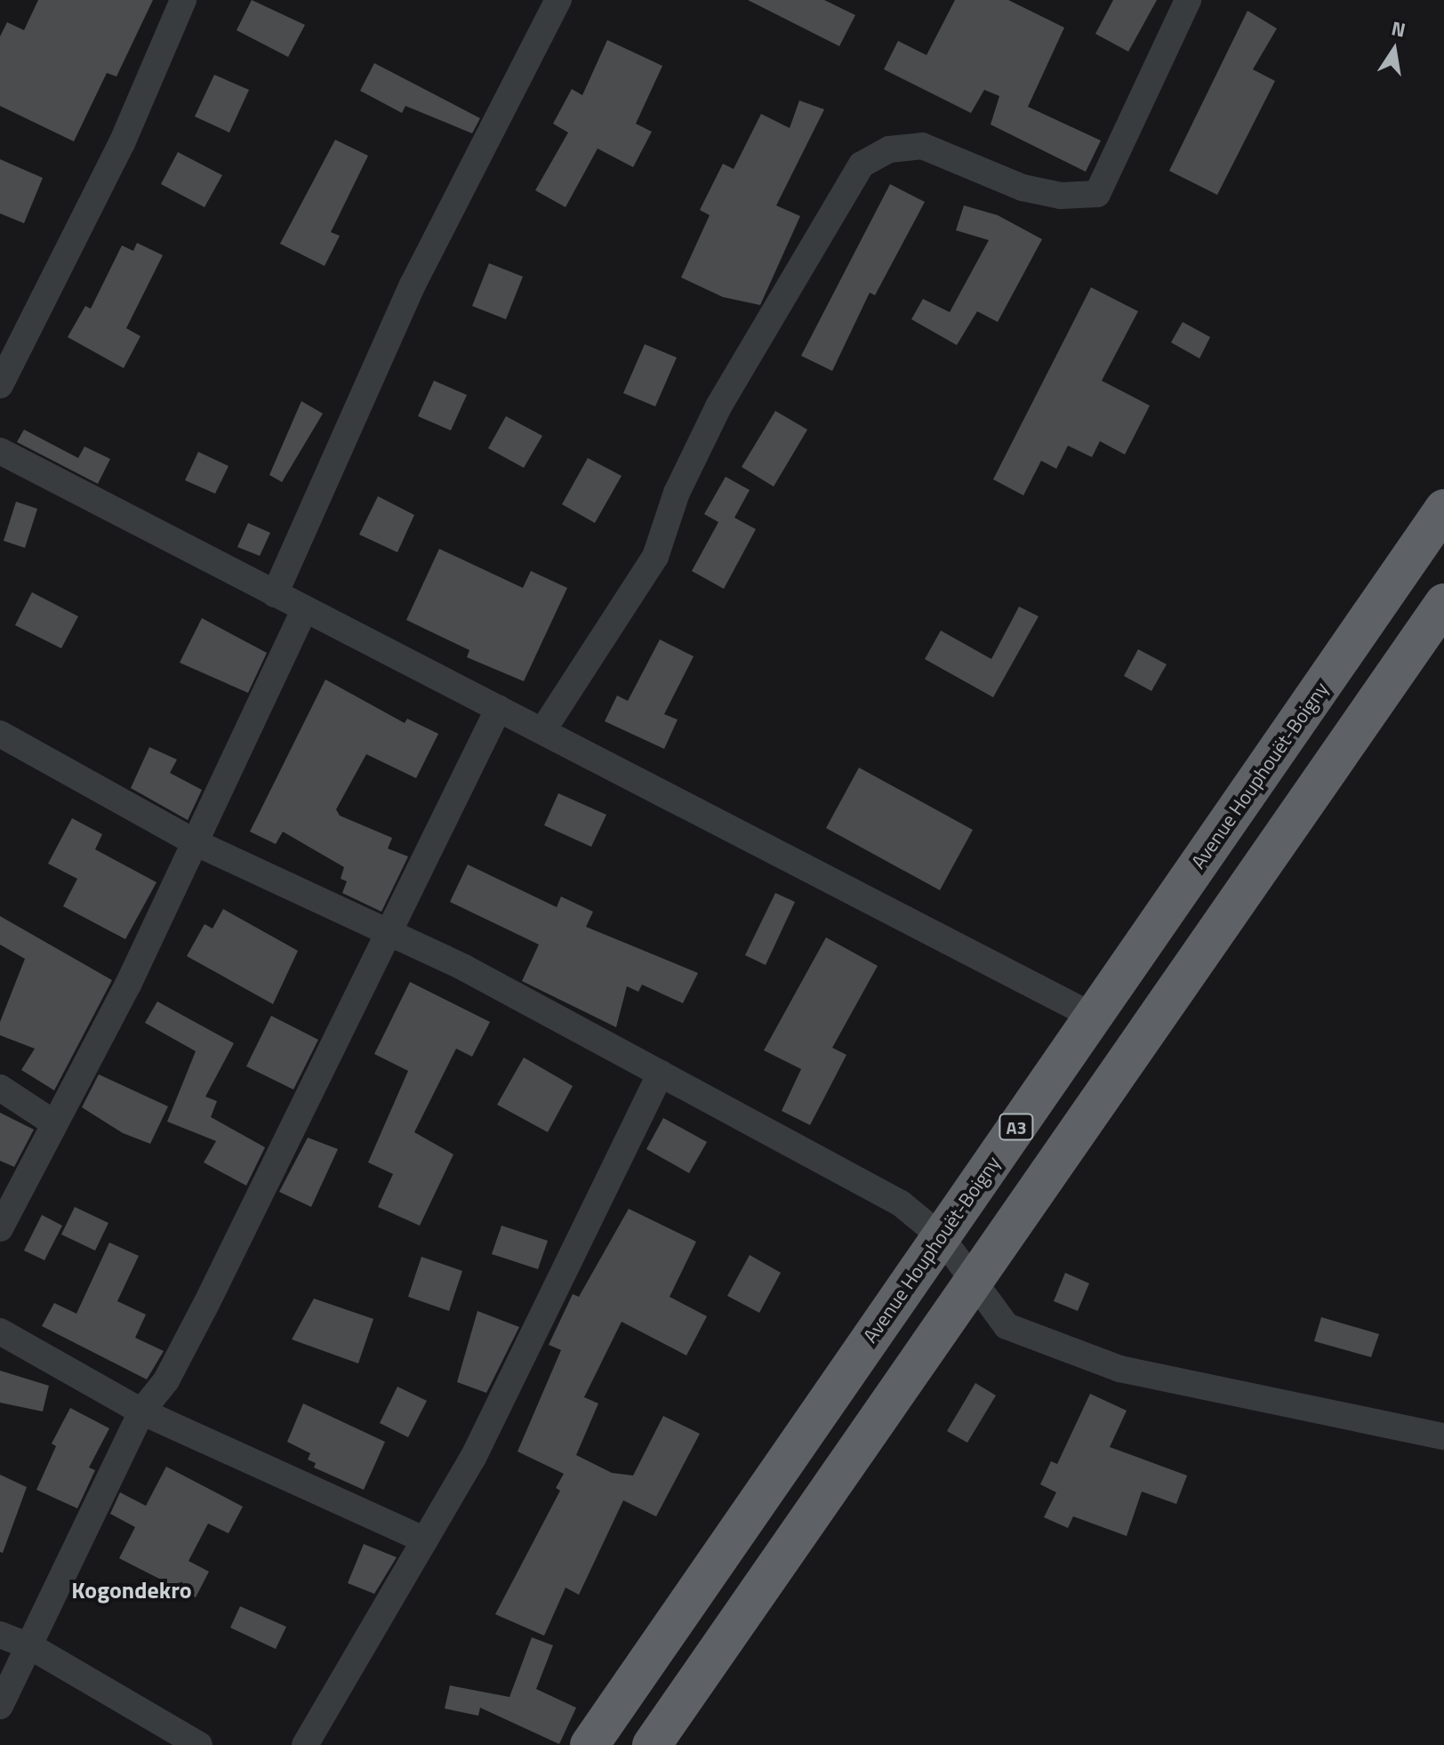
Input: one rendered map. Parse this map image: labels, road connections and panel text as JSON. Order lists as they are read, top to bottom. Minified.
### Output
{"streets":{"highway":["Avenue Houphouët-Boigny","A3"]},"districts":["Kogondekro"],"north":"top"}
